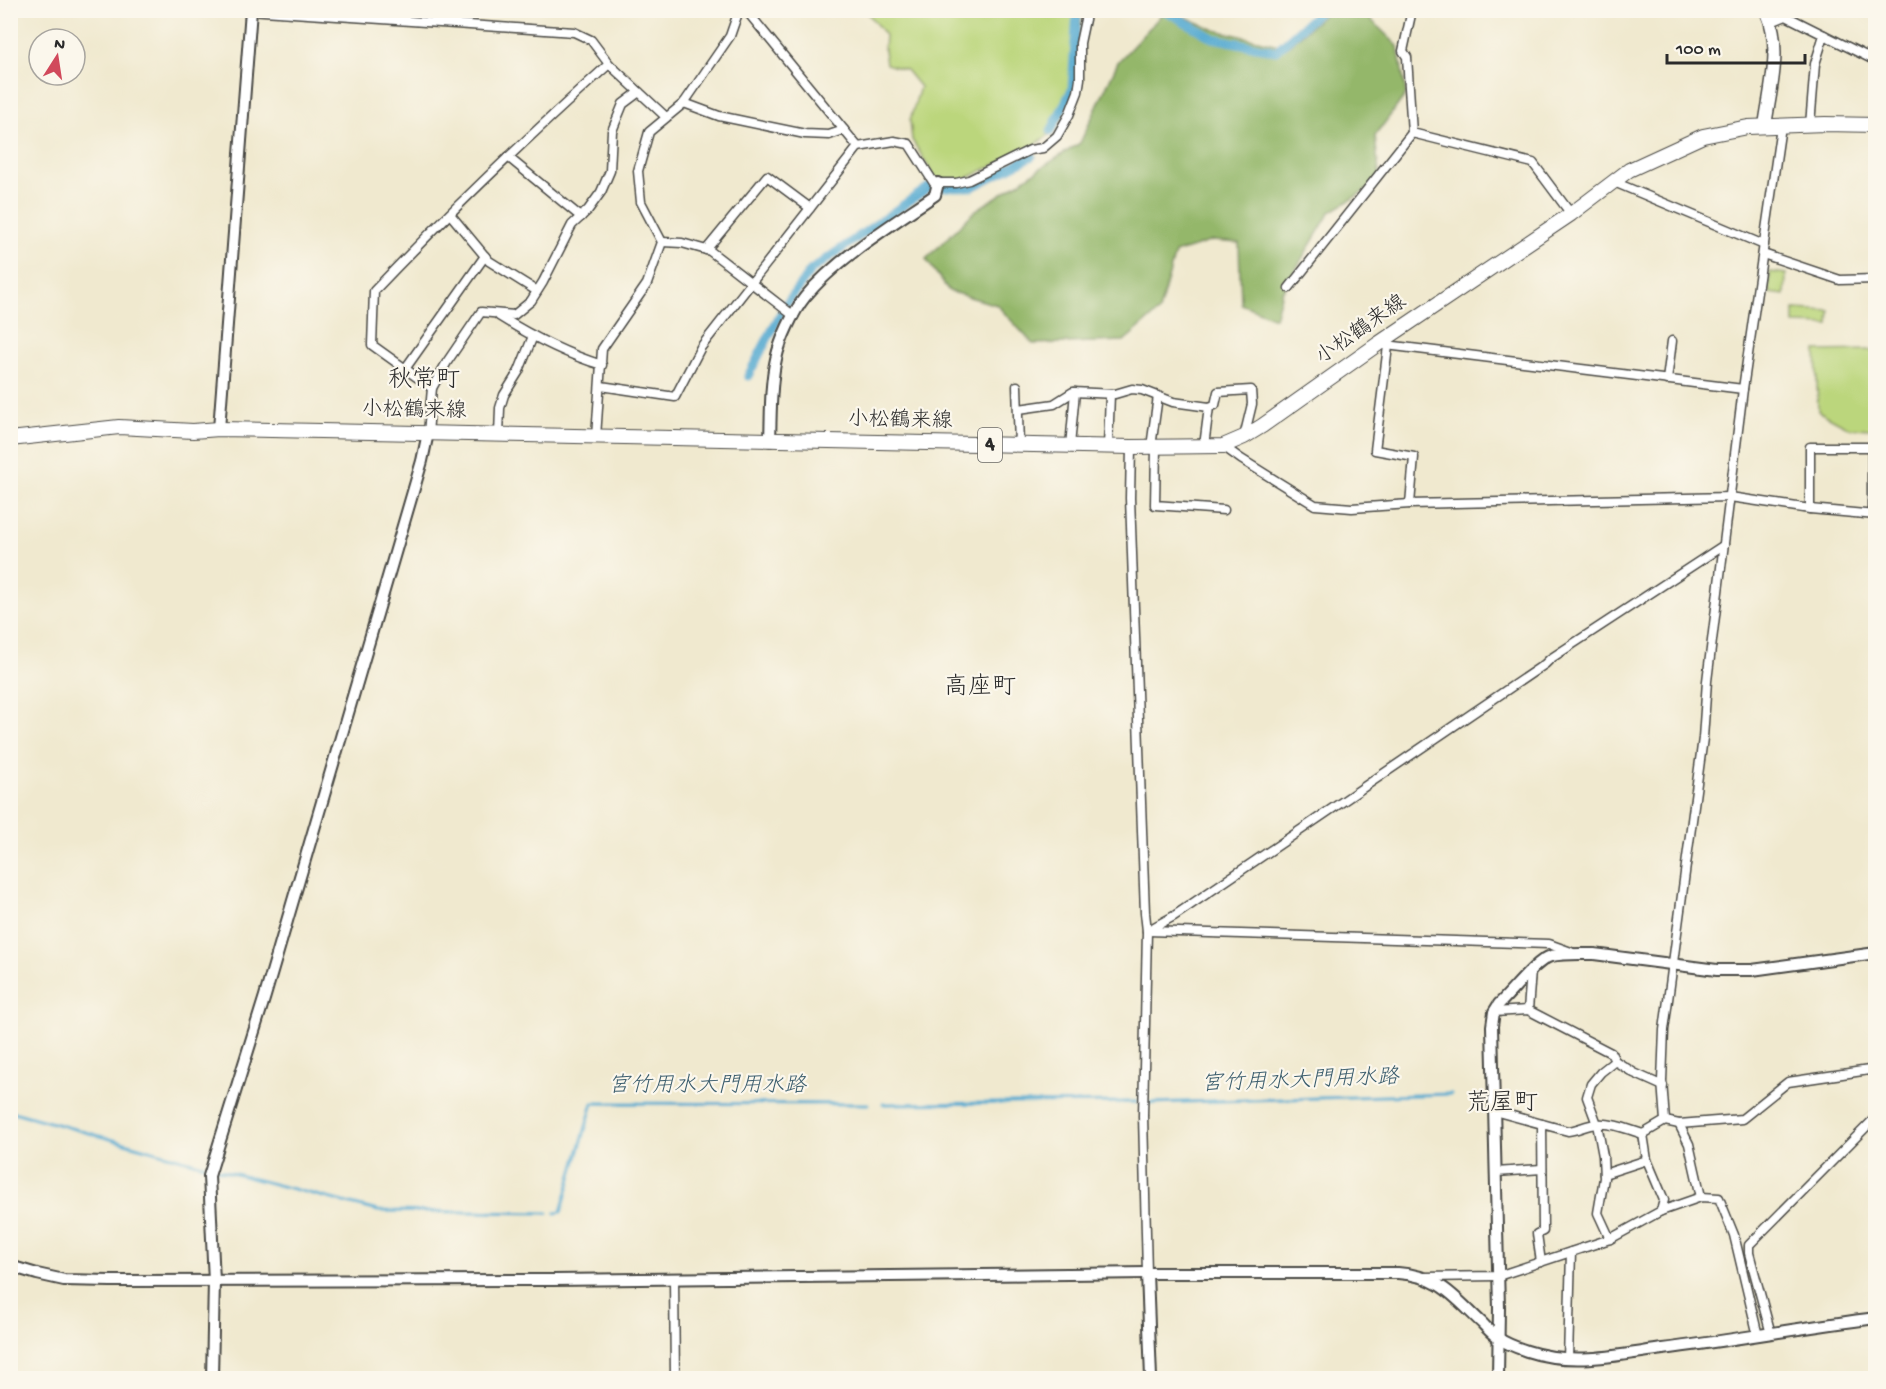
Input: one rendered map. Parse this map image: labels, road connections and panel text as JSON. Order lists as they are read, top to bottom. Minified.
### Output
{"streets":{"main road":["小松鶴来線","4"]},"districts":["秋常町","高座町","荒屋町"],"water":["宮竹用水大門用水路"],"scale_bar":"100 m","north":"top"}
